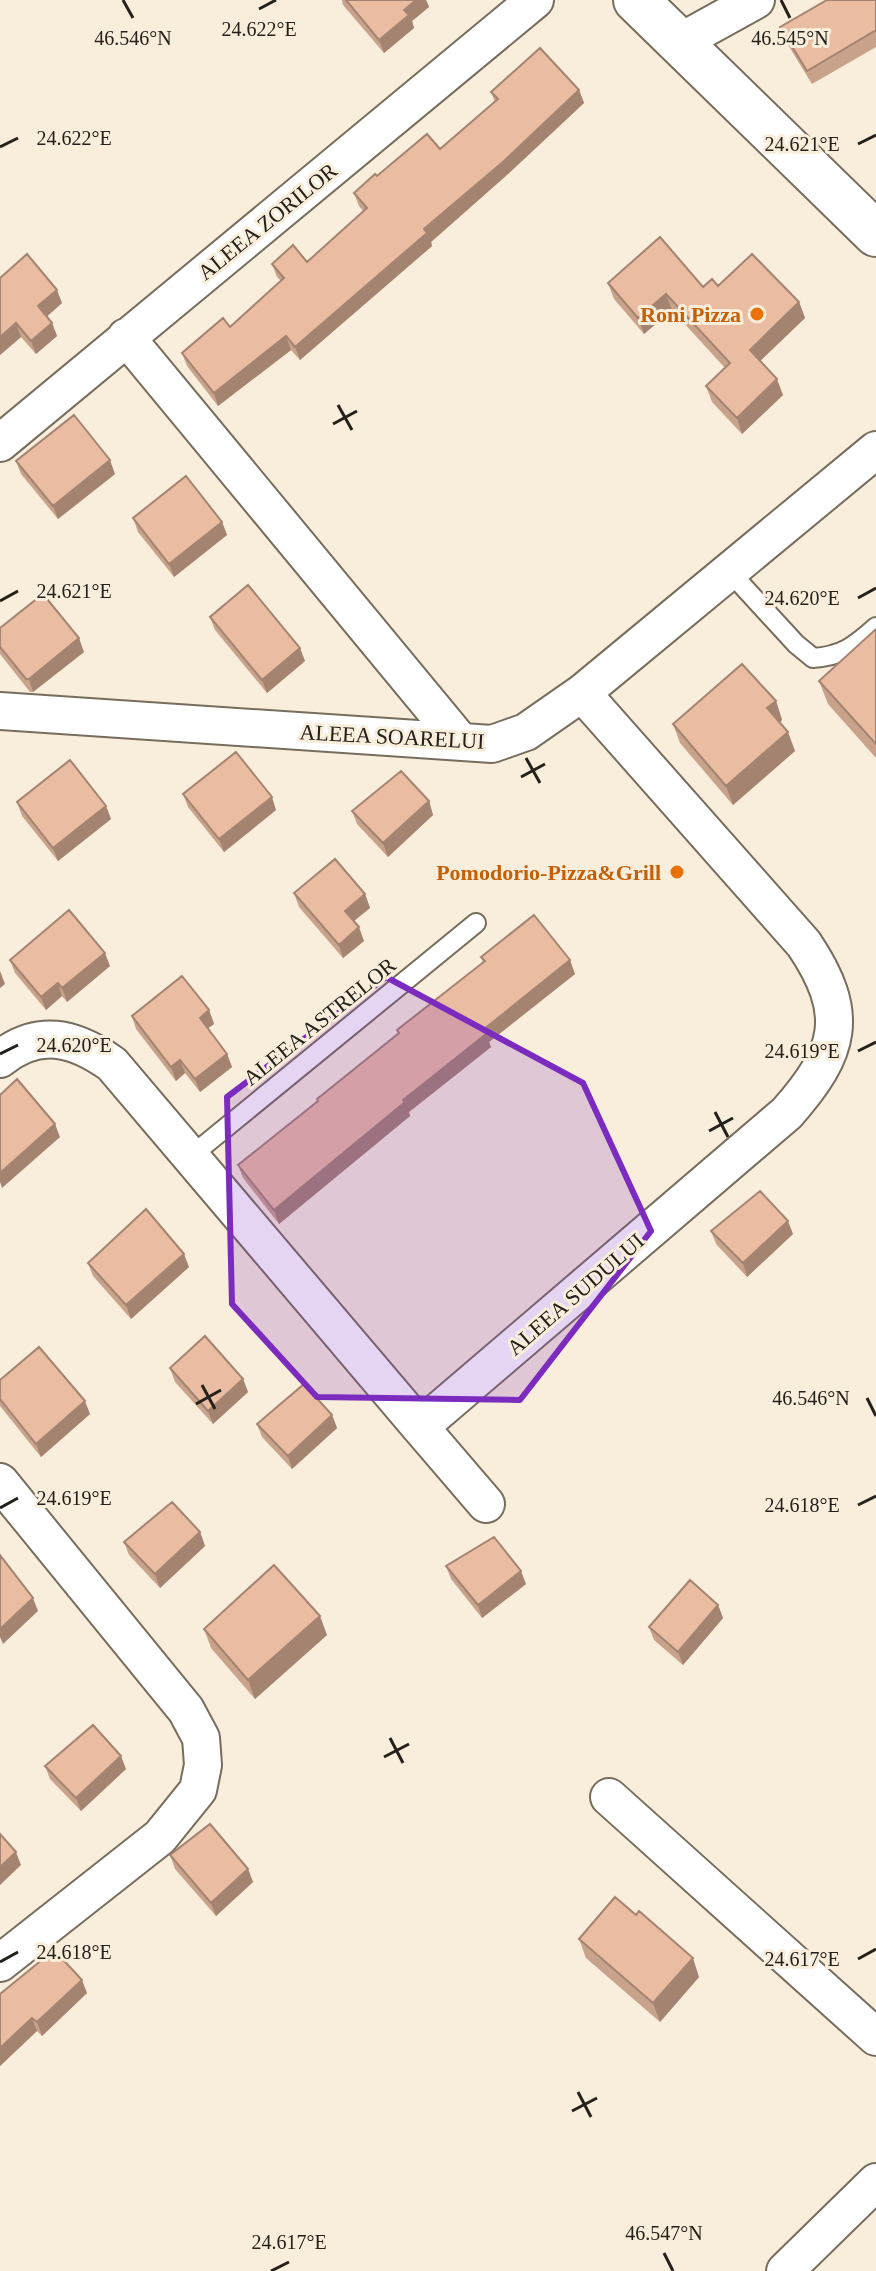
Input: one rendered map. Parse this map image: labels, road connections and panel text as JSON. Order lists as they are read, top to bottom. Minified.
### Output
{"streets":{"street":["ALEEA ZORILOR","ALEEA SOARELUI","ALEEA SUDULUI"],"lane":["ALEEA ASTRELOR"]},"crossings":[["ALEEA SOARELUI","ALEEA SUDULUI"]],"places":["Roni Pizza","Pomodorio-Pizza&Grill"],"coordinates":["24.622°E","46.545°N","46.546°N","24.621°E","24.620°E","24.619°E","24.618°E","24.617°E","46.547°N"]}
